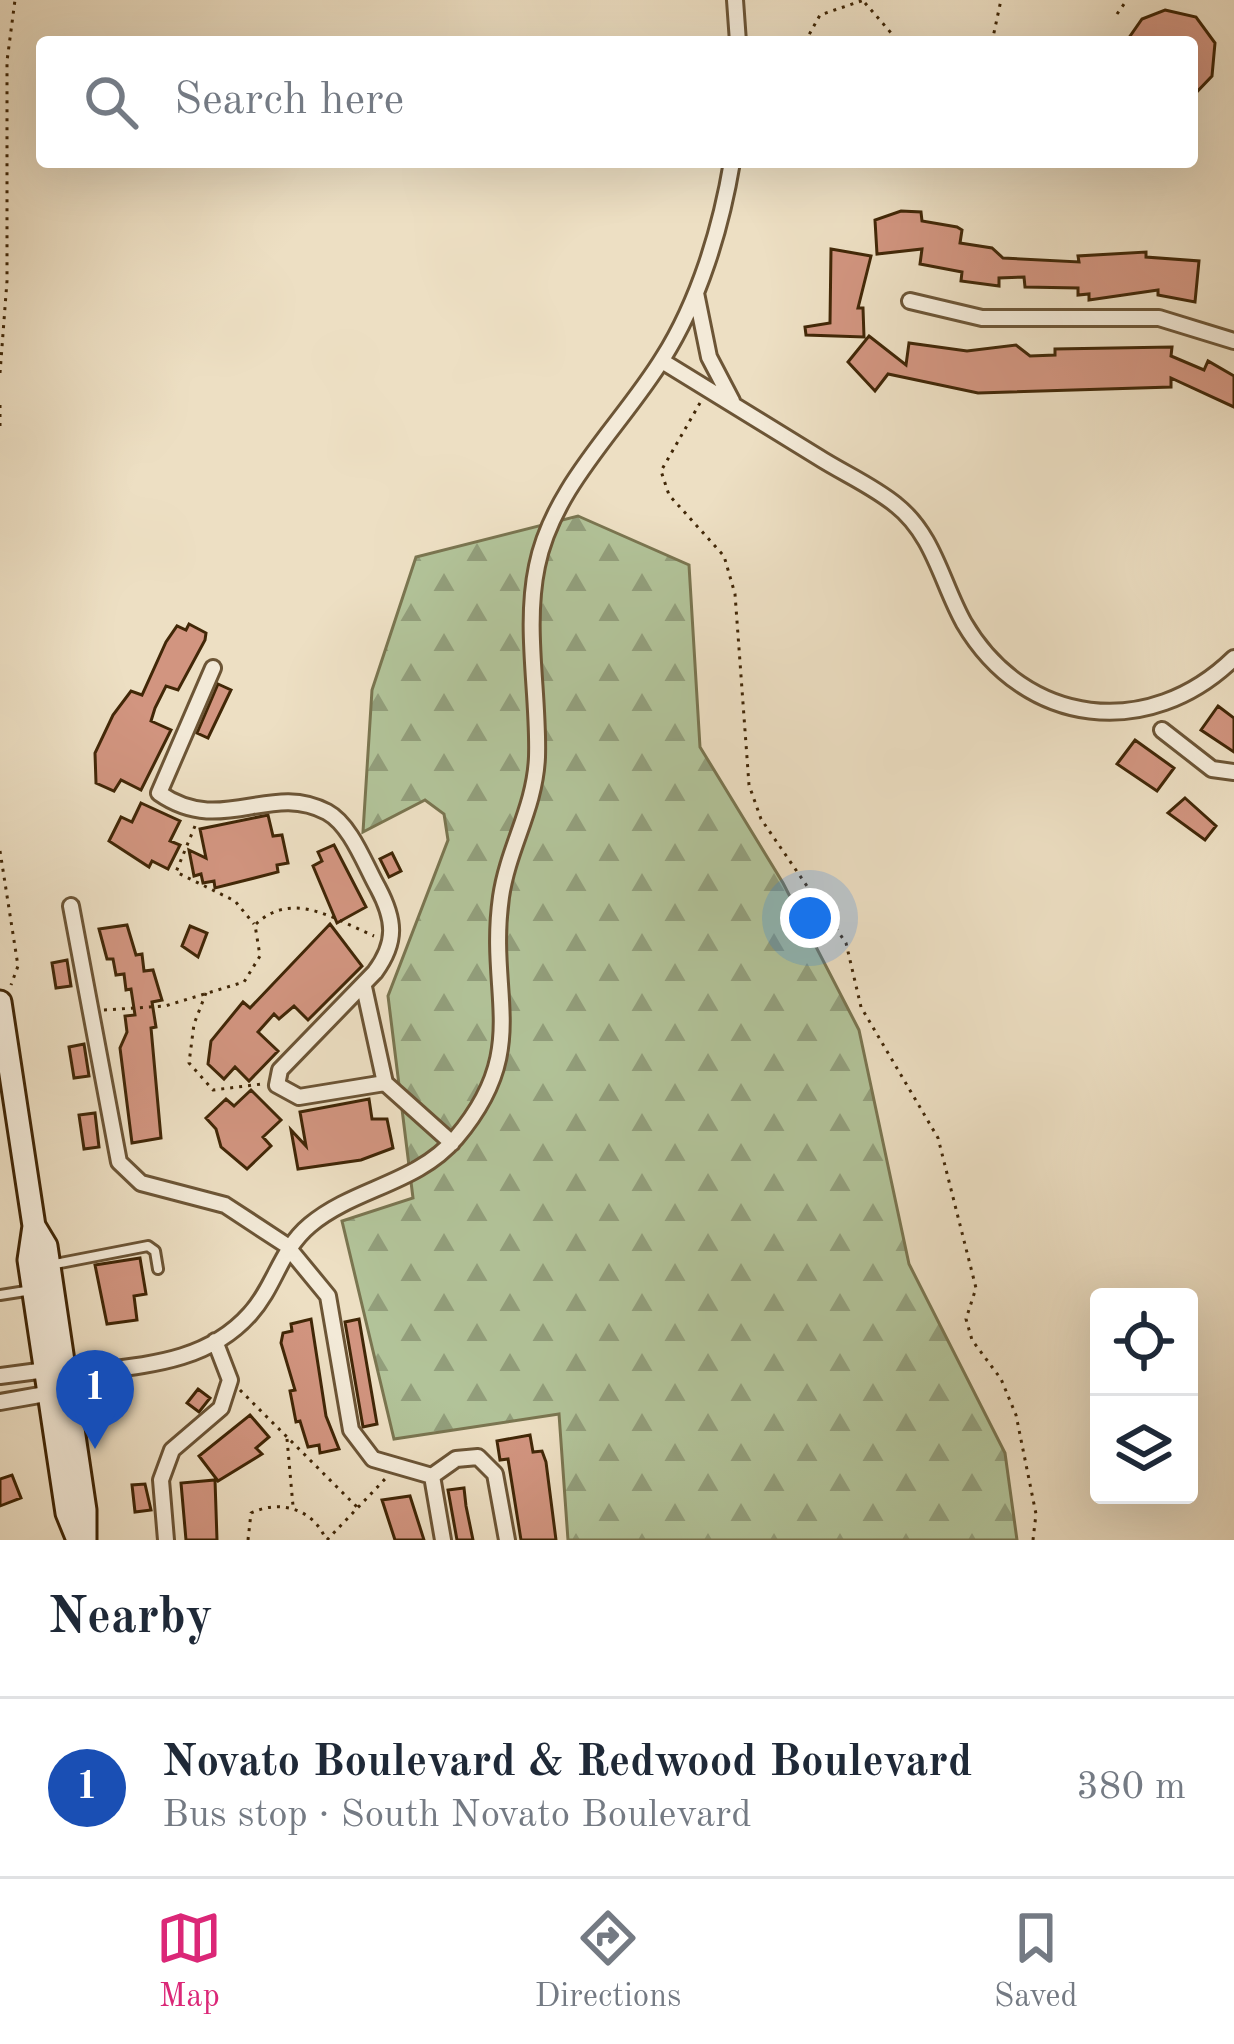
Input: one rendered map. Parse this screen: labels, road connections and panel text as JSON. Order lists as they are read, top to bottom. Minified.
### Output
{"page":{"search":"Search here","pins":"1","heading":"Nearby","list":[{"mark":"1","name":"Novato Boulevard & Redwood Boulevard","note":"Bus stop · South Novato Boulevard","value":"380 m"}],"nav":["Map","Directions","Saved"]}}
